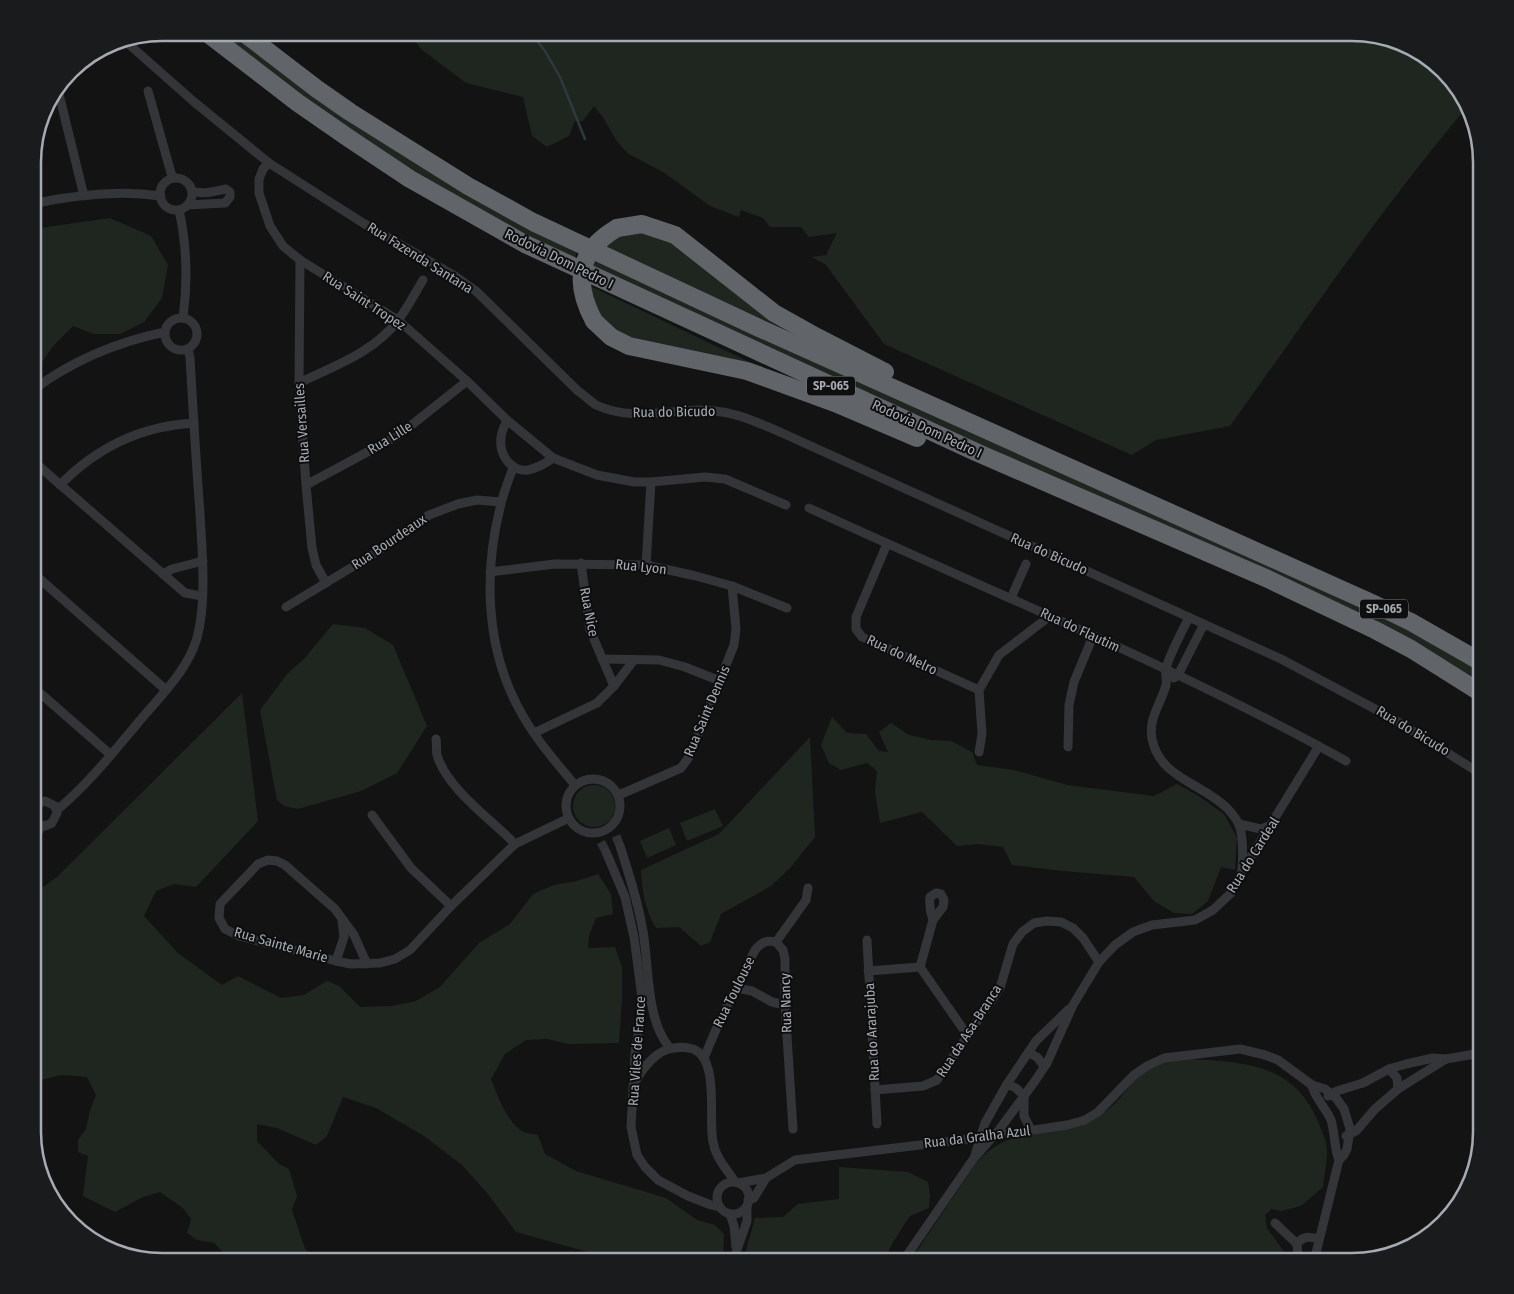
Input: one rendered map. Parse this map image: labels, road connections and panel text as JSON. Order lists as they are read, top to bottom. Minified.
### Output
{"streets":{"highway":["Rodovia Dom Pedro I","SP-065"],"street":["Rua Fazenda Santana","Rua Saint Tropez","Rua do Bicudo","Rua Versailles","Rua Lille","Rua Bourdeaux","Rua Lyon","Rua Nice","Rua do Flautim","Rua do Melro","Rua Saint Dennis","Rua do Cardeal","Rua Sainte Marie","Rua Toulouse","Rua Nancy","Rua da Asa-Branca","Rua do Ararajuba","Rua Viles de France","Rua da Gralha Azul"]},"crossings":[["Rua Fazenda Santana","Rua Saint Tropez"],["Rua Fazenda Santana","Rua do Bicudo"],["Rua Saint Tropez","Rua Versailles"],["Rua Saint Tropez","Rua Lille"],["Rua Versailles","Rua Lille"],["Rua Versailles","Rua Bourdeaux"],["Rua Lyon","Rua Nice"],["Rua Lyon","Rua Saint Dennis"],["Rua do Flautim","Rua do Melro"],["Rua do Flautim","Rua do Cardeal"],["Rua Saint Dennis","Rua Sainte Marie"],["Rua do Cardeal","Rua da Asa-Branca"],["Rua Toulouse","Rua Nancy"],["Rua da Asa-Branca","Rua do Ararajuba"],["Rua Viles de France","Rua da Gralha Azul"]]}
